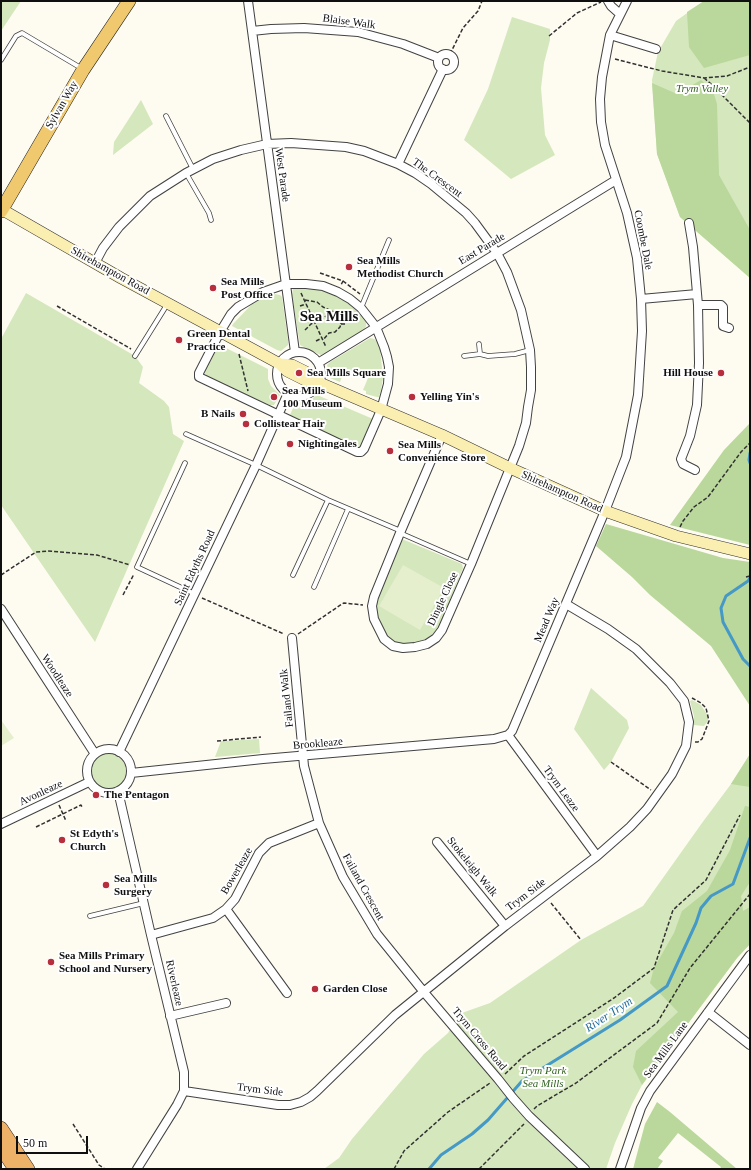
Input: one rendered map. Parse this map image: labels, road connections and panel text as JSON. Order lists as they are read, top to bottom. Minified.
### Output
{"streets":{"main road":["Sylvan Way","Shirehampton Road"],"street":["Blaise Walk","West Parade","The Crescent","Coombe Dale","East Parade","Saint Edyths Road","Dingle Close","Mead Way","Woodleaze","Failand Walk","Brookleaze","Trym Leaze","Avonleaze","Stokeleigh Walk","Bowerleaze","Failand Crescent","Trym Side","Riverleaze","Trym Cross Road","Sea Mills Lane"]},"crossings":[["Blaise Walk","West Parade"],["Sylvan Way","Shirehampton Road"],["West Parade","The Crescent"],["The Crescent","East Parade"],["The Crescent","Shirehampton Road"],["The Crescent","Dingle Close"],["Coombe Dale","East Parade"],["Coombe Dale","Shirehampton Road"],["Coombe Dale","Mead Way"],["Shirehampton Road","Dingle Close"],["Shirehampton Road","Mead Way"],["Saint Edyths Road","Woodleaze"],["Saint Edyths Road","Brookleaze"],["Saint Edyths Road","Avonleaze"],["Saint Edyths Road","Riverleaze"],["Mead Way","Brookleaze"],["Mead Way","Trym Leaze"],["Mead Way","Trym Side"],["Woodleaze","Brookleaze"],["Woodleaze","Avonleaze"],["Woodleaze","Riverleaze"],["Failand Walk","Brookleaze"],["Failand Walk","Failand Crescent"],["Brookleaze","Trym Leaze"],["Brookleaze","Avonleaze"],["Brookleaze","Failand Crescent"],["Brookleaze","Riverleaze"],["Trym Leaze","Trym Side"],["Avonleaze","Riverleaze"],["Stokeleigh Walk","Trym Side"],["Bowerleaze","Failand Crescent"],["Bowerleaze","Riverleaze"],["Failand Crescent","Trym Side"],["Failand Crescent","Trym Cross Road"],["Trym Side","Riverleaze"],["Trym Side","Trym Cross Road"]],"districts":["Sea Mills"],"water":["River Trym"],"parks":["Trym Valley","Trym Park Sea Mills"],"places":["Sea Mills Methodist Church","Sea Mills Post Office","Green Dental Practice","Sea Mills Square","Hill House","Sea Mills 100 Museum","Yelling Yin's","B Nails","Collistear Hair","Nightingales","Sea Mills Convenience Store","The Pentagon","St Edyth's Church","Sea Mills Surgery","Sea Mills Primary School and Nursery","Garden Close"],"scale_bar":"50 m"}
